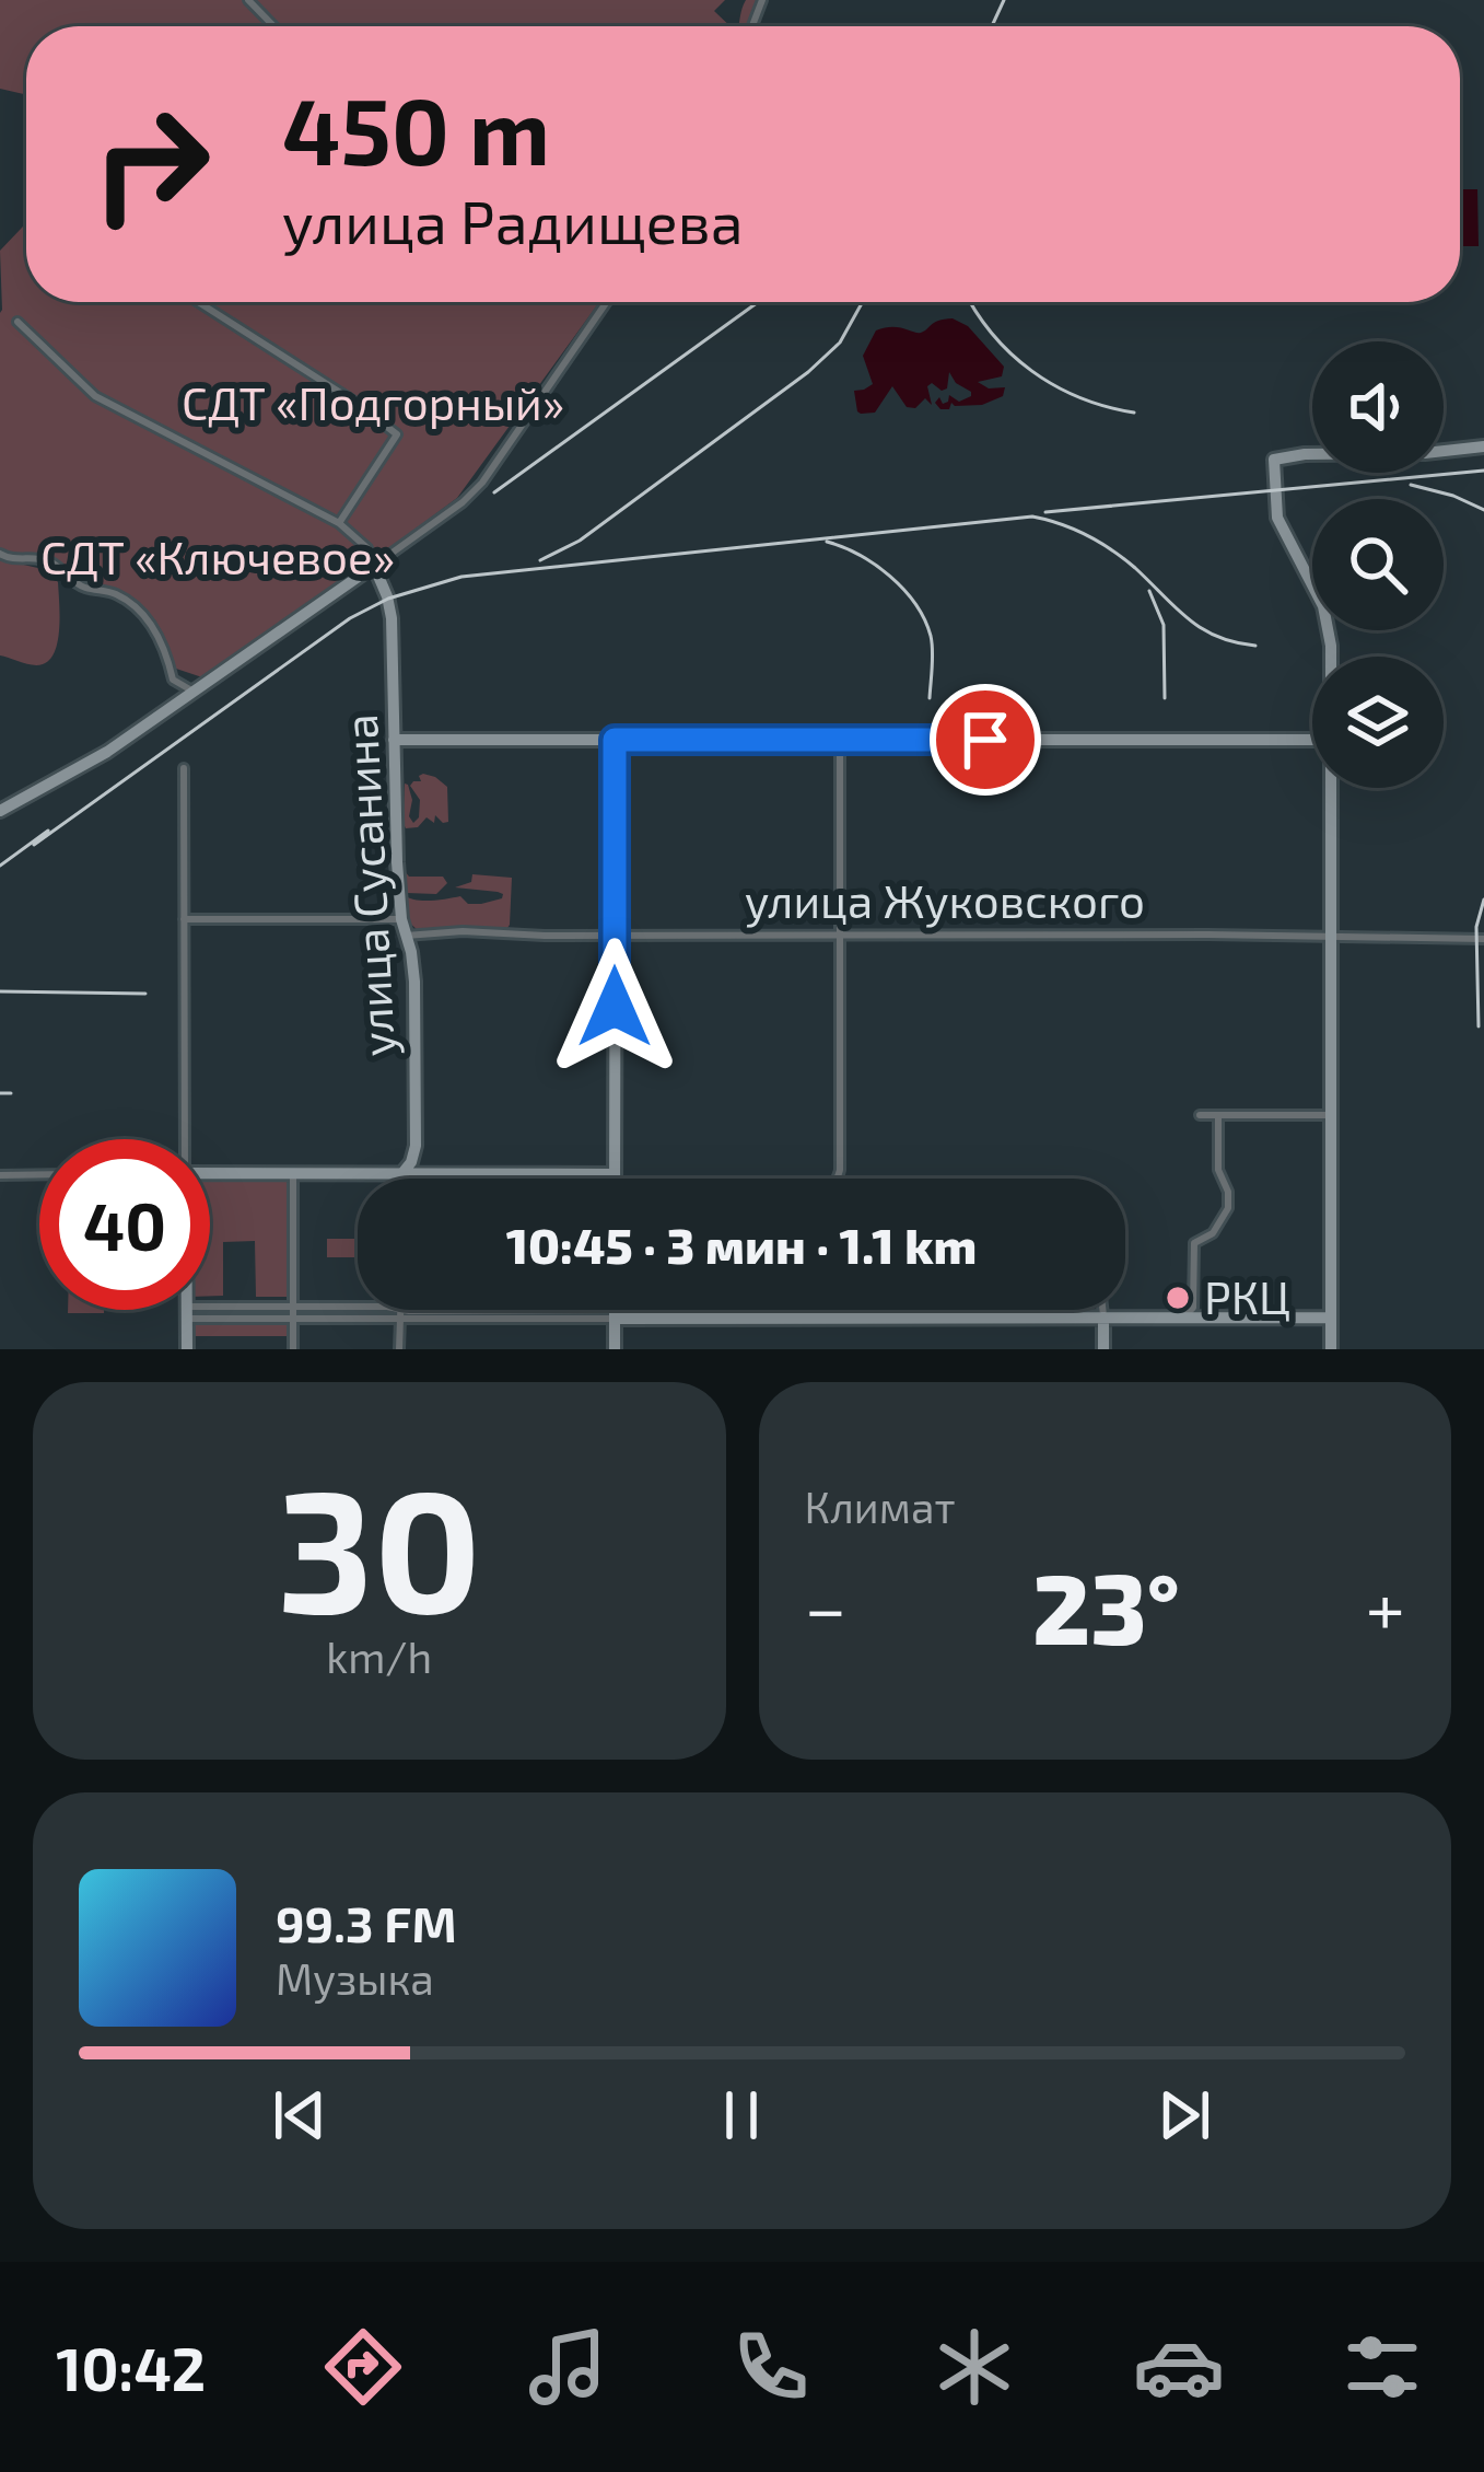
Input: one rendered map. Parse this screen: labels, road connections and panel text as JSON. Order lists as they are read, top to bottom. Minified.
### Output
{"streets":{"street":["улица Сусанина","улица Жуковского"]},"crossings":[["улица Сусанина","улица Жуковского"]],"parks":["СДТ «Подгорный»","СДТ «Ключевое»"],"places":["РКЦ"],"page":{"turn":["450 m","улица Радищева"],"limit":"40","trip":"10:45 · 3 мин · 1.1 km","tile":[["30","km/h"],"Климат"],"heat":["−","23°","+"],"song":["99.3 FM","Музыка"],"tabs":"10:42"}}
